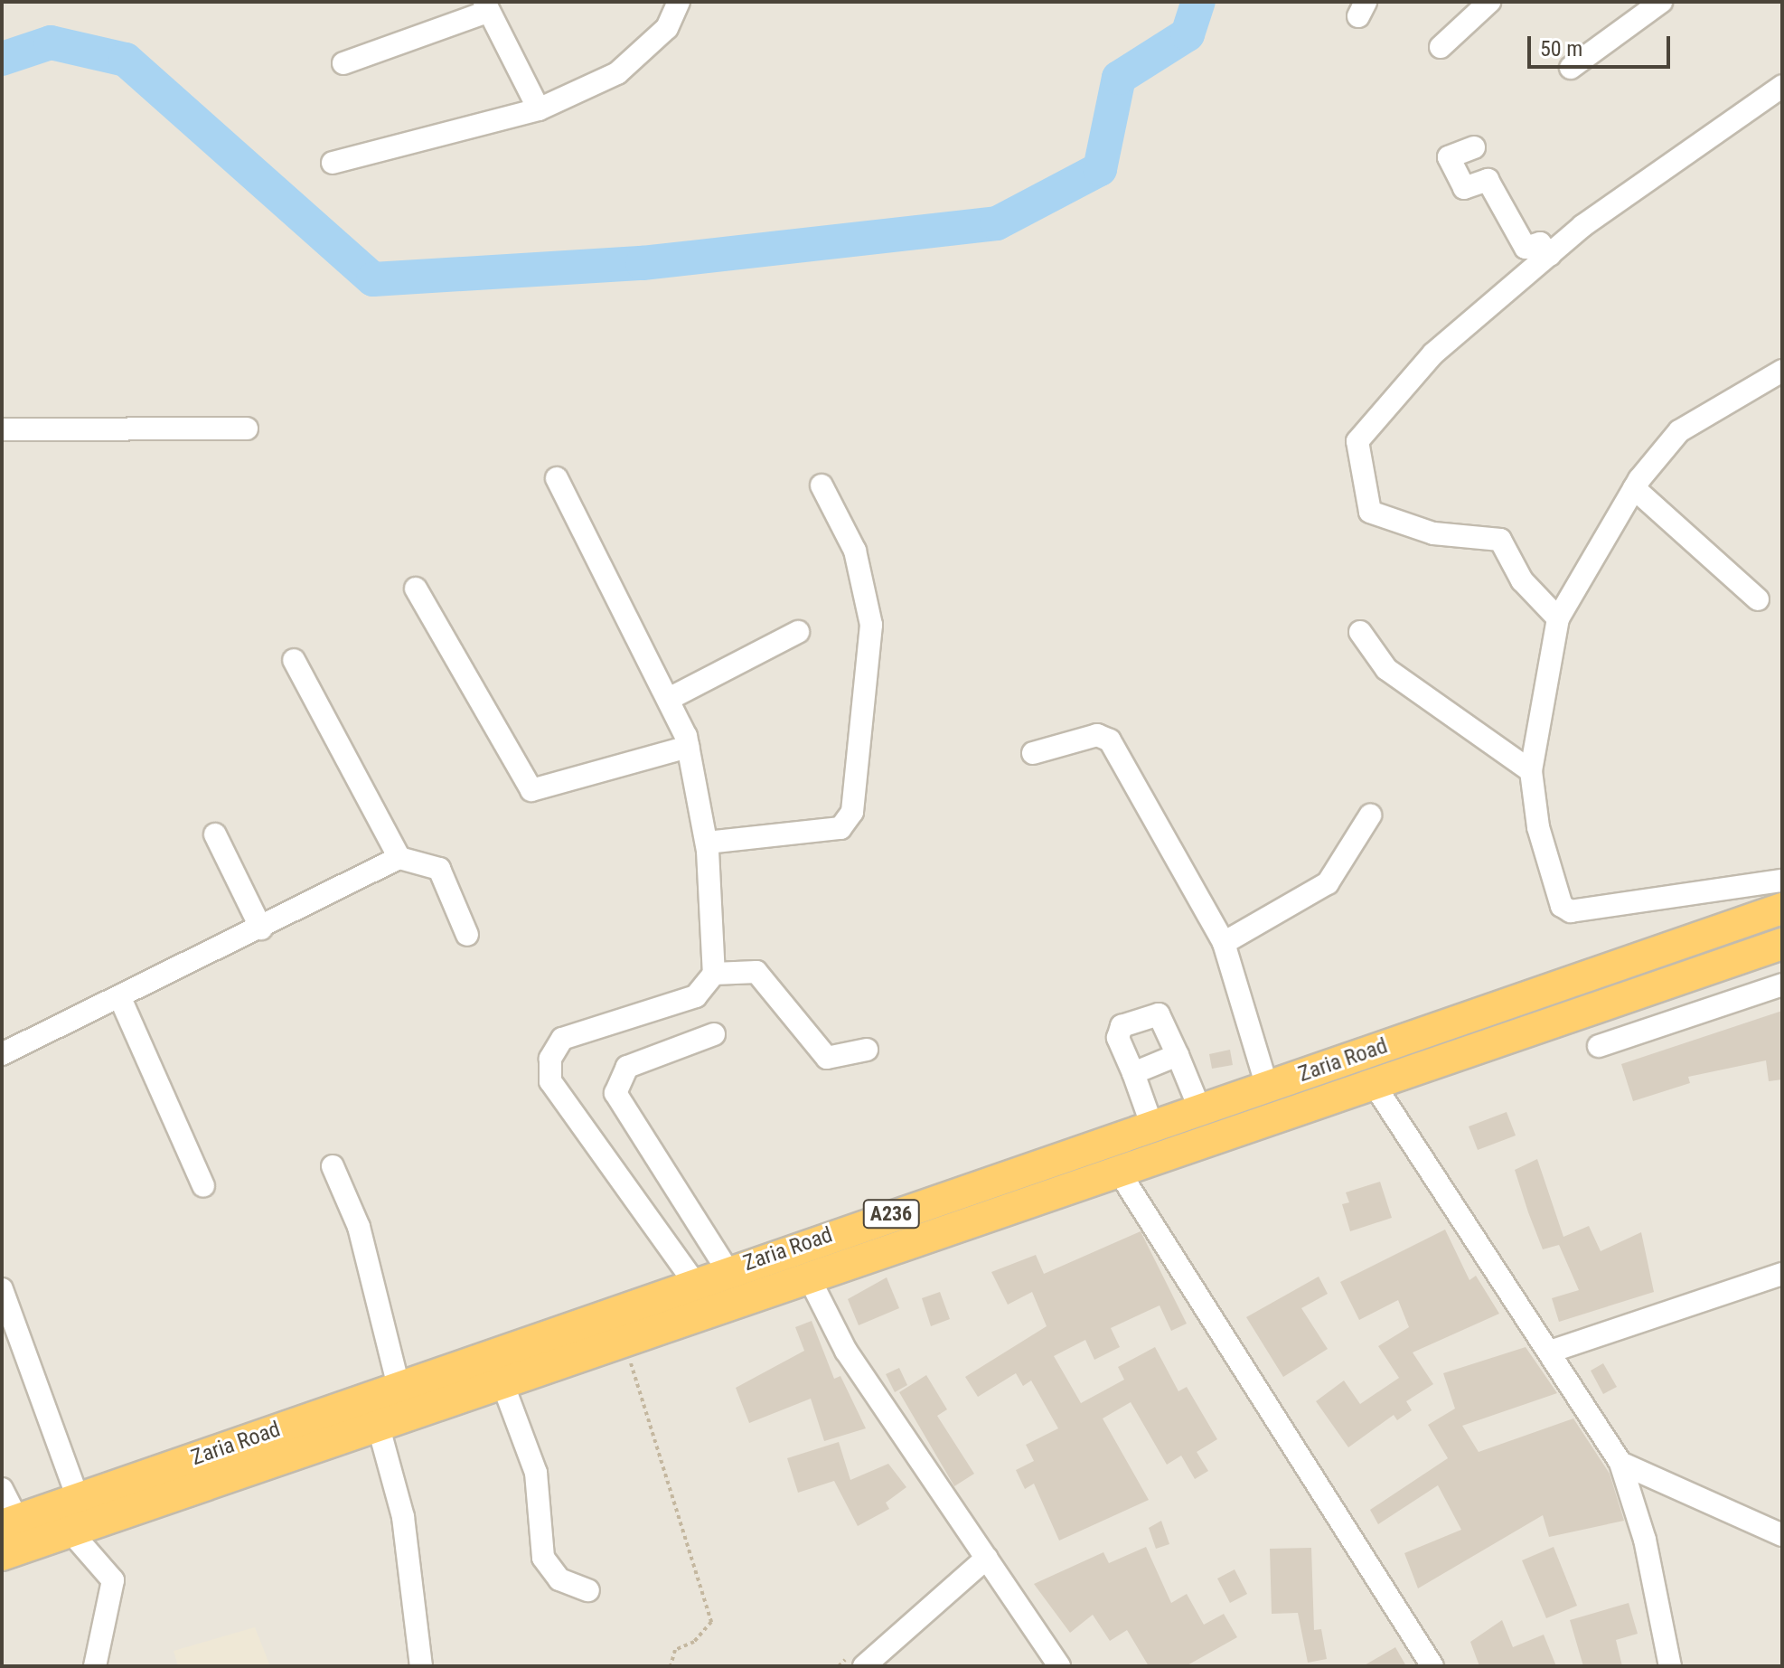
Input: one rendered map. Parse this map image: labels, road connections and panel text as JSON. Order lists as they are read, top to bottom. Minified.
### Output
{"streets":{"highway":["Zaria Road","A236"]},"scale_bar":"50 m"}
